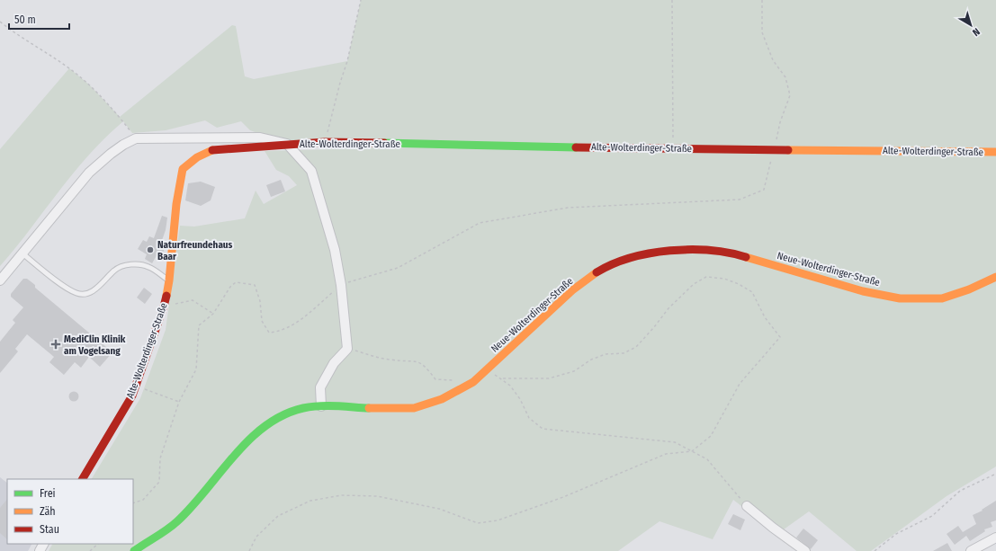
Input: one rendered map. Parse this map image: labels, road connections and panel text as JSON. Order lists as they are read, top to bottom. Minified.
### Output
{"streets":{"street":["Alte-Wolterdinger-Straße","Neue-Wolterdinger-Straße"]},"places":{"other":["Naturfreundehaus Baar"],"health":["MediClin Klinik am Vogelsang"]},"legend":["Frei","Zäh","Stau"],"scale_bar":"50 m","north":"bottom right"}
